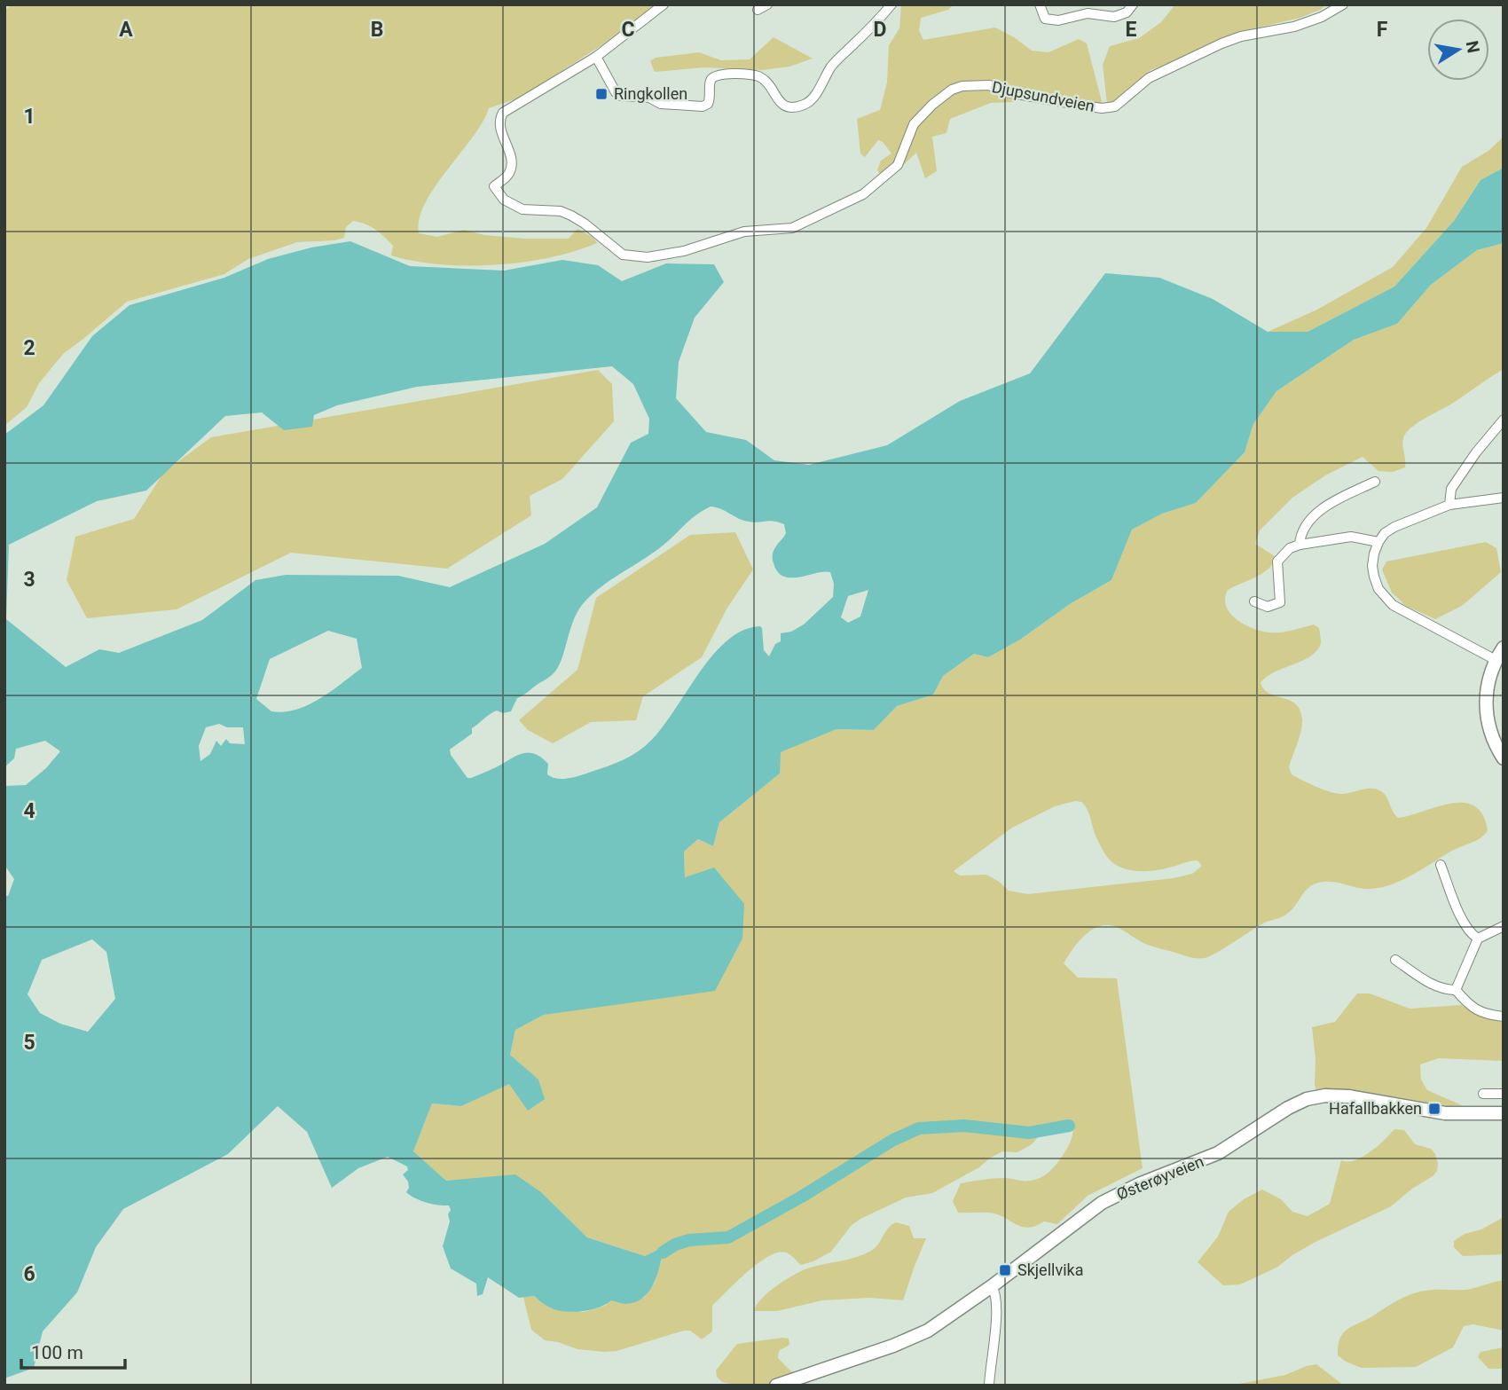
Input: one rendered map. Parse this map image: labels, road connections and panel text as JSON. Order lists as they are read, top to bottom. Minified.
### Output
{"streets":{"main road":["Østerøyveien"],"street":["Djupsundveien"]},"places":{"transit":["Ringkollen","Hafallbakken","Skjellvika"]},"scale_bar":"100 m","north":"right","grid":{"columns":["A","B","C","D","E","F"],"rows":["1","2","3","4","5","6"]}}
